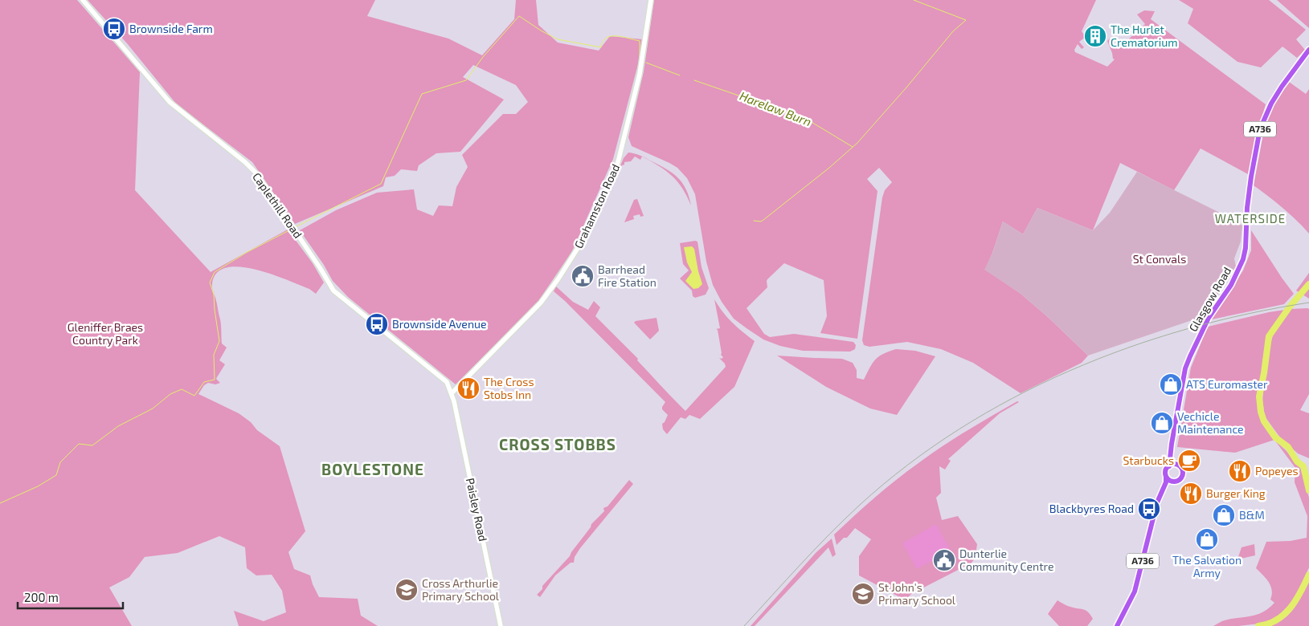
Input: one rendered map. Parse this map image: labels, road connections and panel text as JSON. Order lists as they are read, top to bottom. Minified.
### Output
{"streets":{"main road":["A736","Caplethill Road","Grahamston Road","Glasgow Road","Paisley Road"]},"crossings":[["Caplethill Road","Grahamston Road"],["Caplethill Road","Paisley Road"],["Grahamston Road","Paisley Road"]],"districts":["WATERSIDE","CROSS STOBBS","BOYLESTONE"],"water":["Harelaw Burn"],"parks":["St Convals","Gleniffer Braes Country Park"],"places":{"bus stop":["Brownside Farm","Brownside Avenue","Blackbyres Road"],"building":["The Hurlet Crematorium"],"public building":["Barrhead Fire Station","Dunterlie Community Centre"],"shop":["ATS Euromaster","Vechicle Maintenance","B&M","The Salvation Army"],"restaurant":["The Cross Stobs Inn","Popeyes","Burger King"],"cafe":["Starbucks"],"school or university":["Cross Arthurlie Primary School","St John's Primary School"]},"scale_bar":"200 m"}
